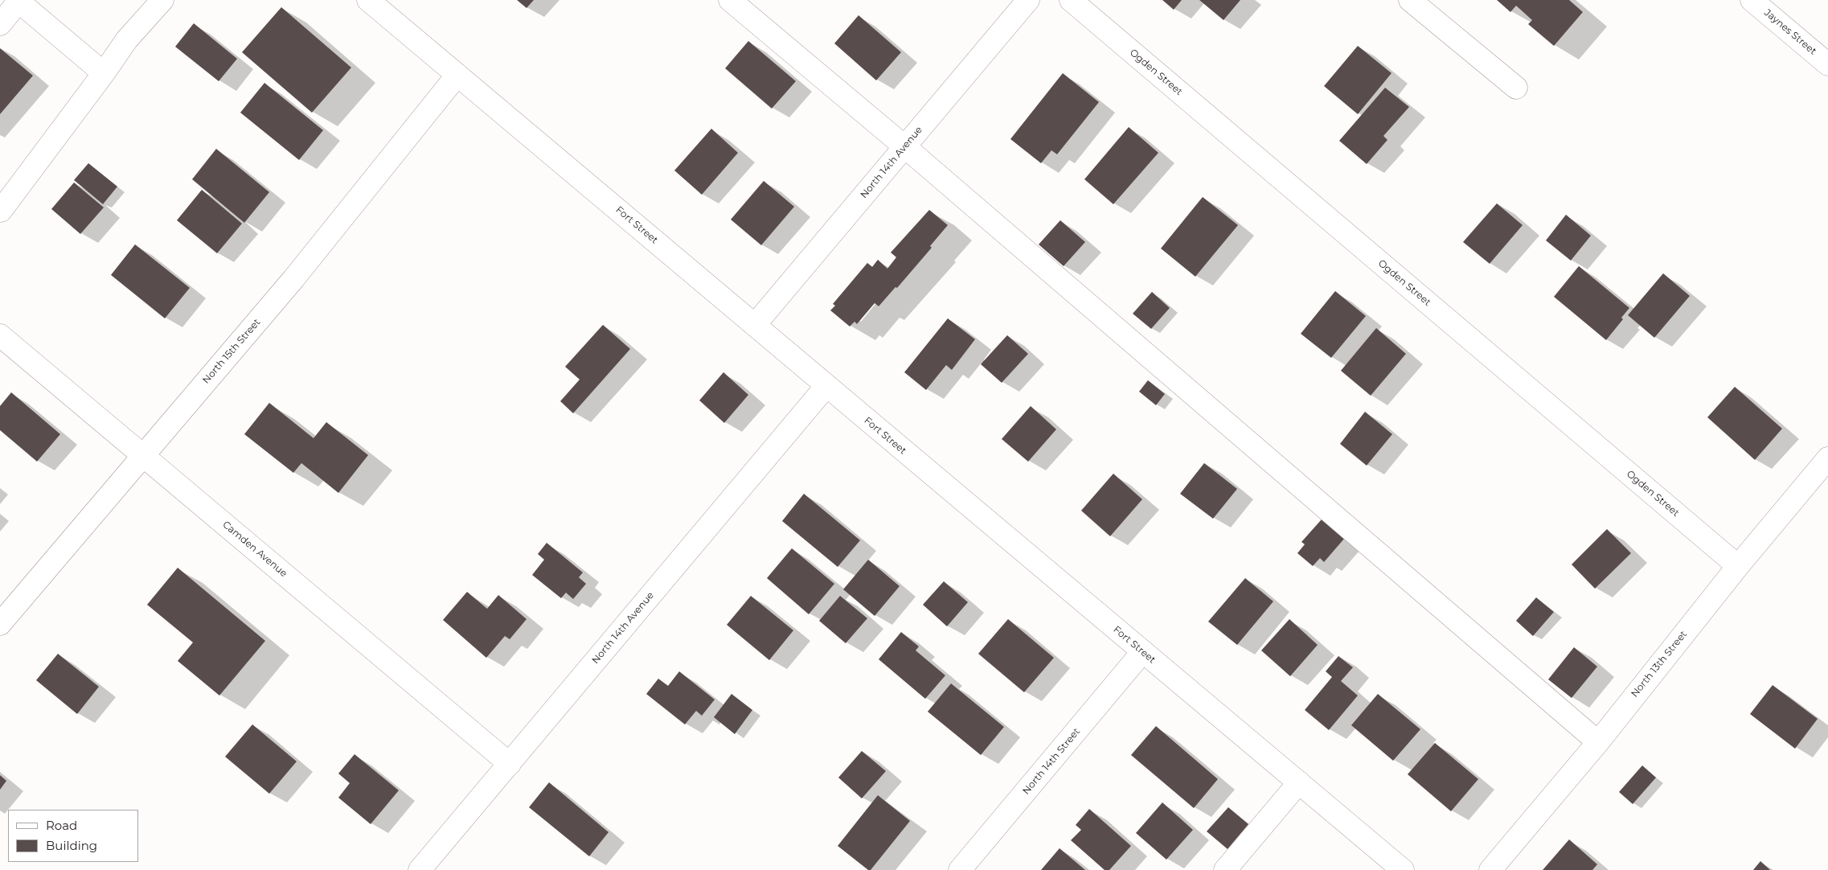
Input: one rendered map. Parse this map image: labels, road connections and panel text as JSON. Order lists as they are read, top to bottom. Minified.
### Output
{"streets":{"street":["Jaynes Street","Ogden Street","North 14th Avenue","Fort Street","North 15th Street","Camden Avenue","North 13th Street","North 14th Street"]},"crossings":[["Ogden Street","North 13th Street"],["North 14th Avenue","Fort Street"],["North 14th Avenue","Camden Avenue"],["Fort Street","North 15th Street"],["Fort Street","North 14th Street"],["North 15th Street","Camden Avenue"]],"legend":["Road","Building"]}
